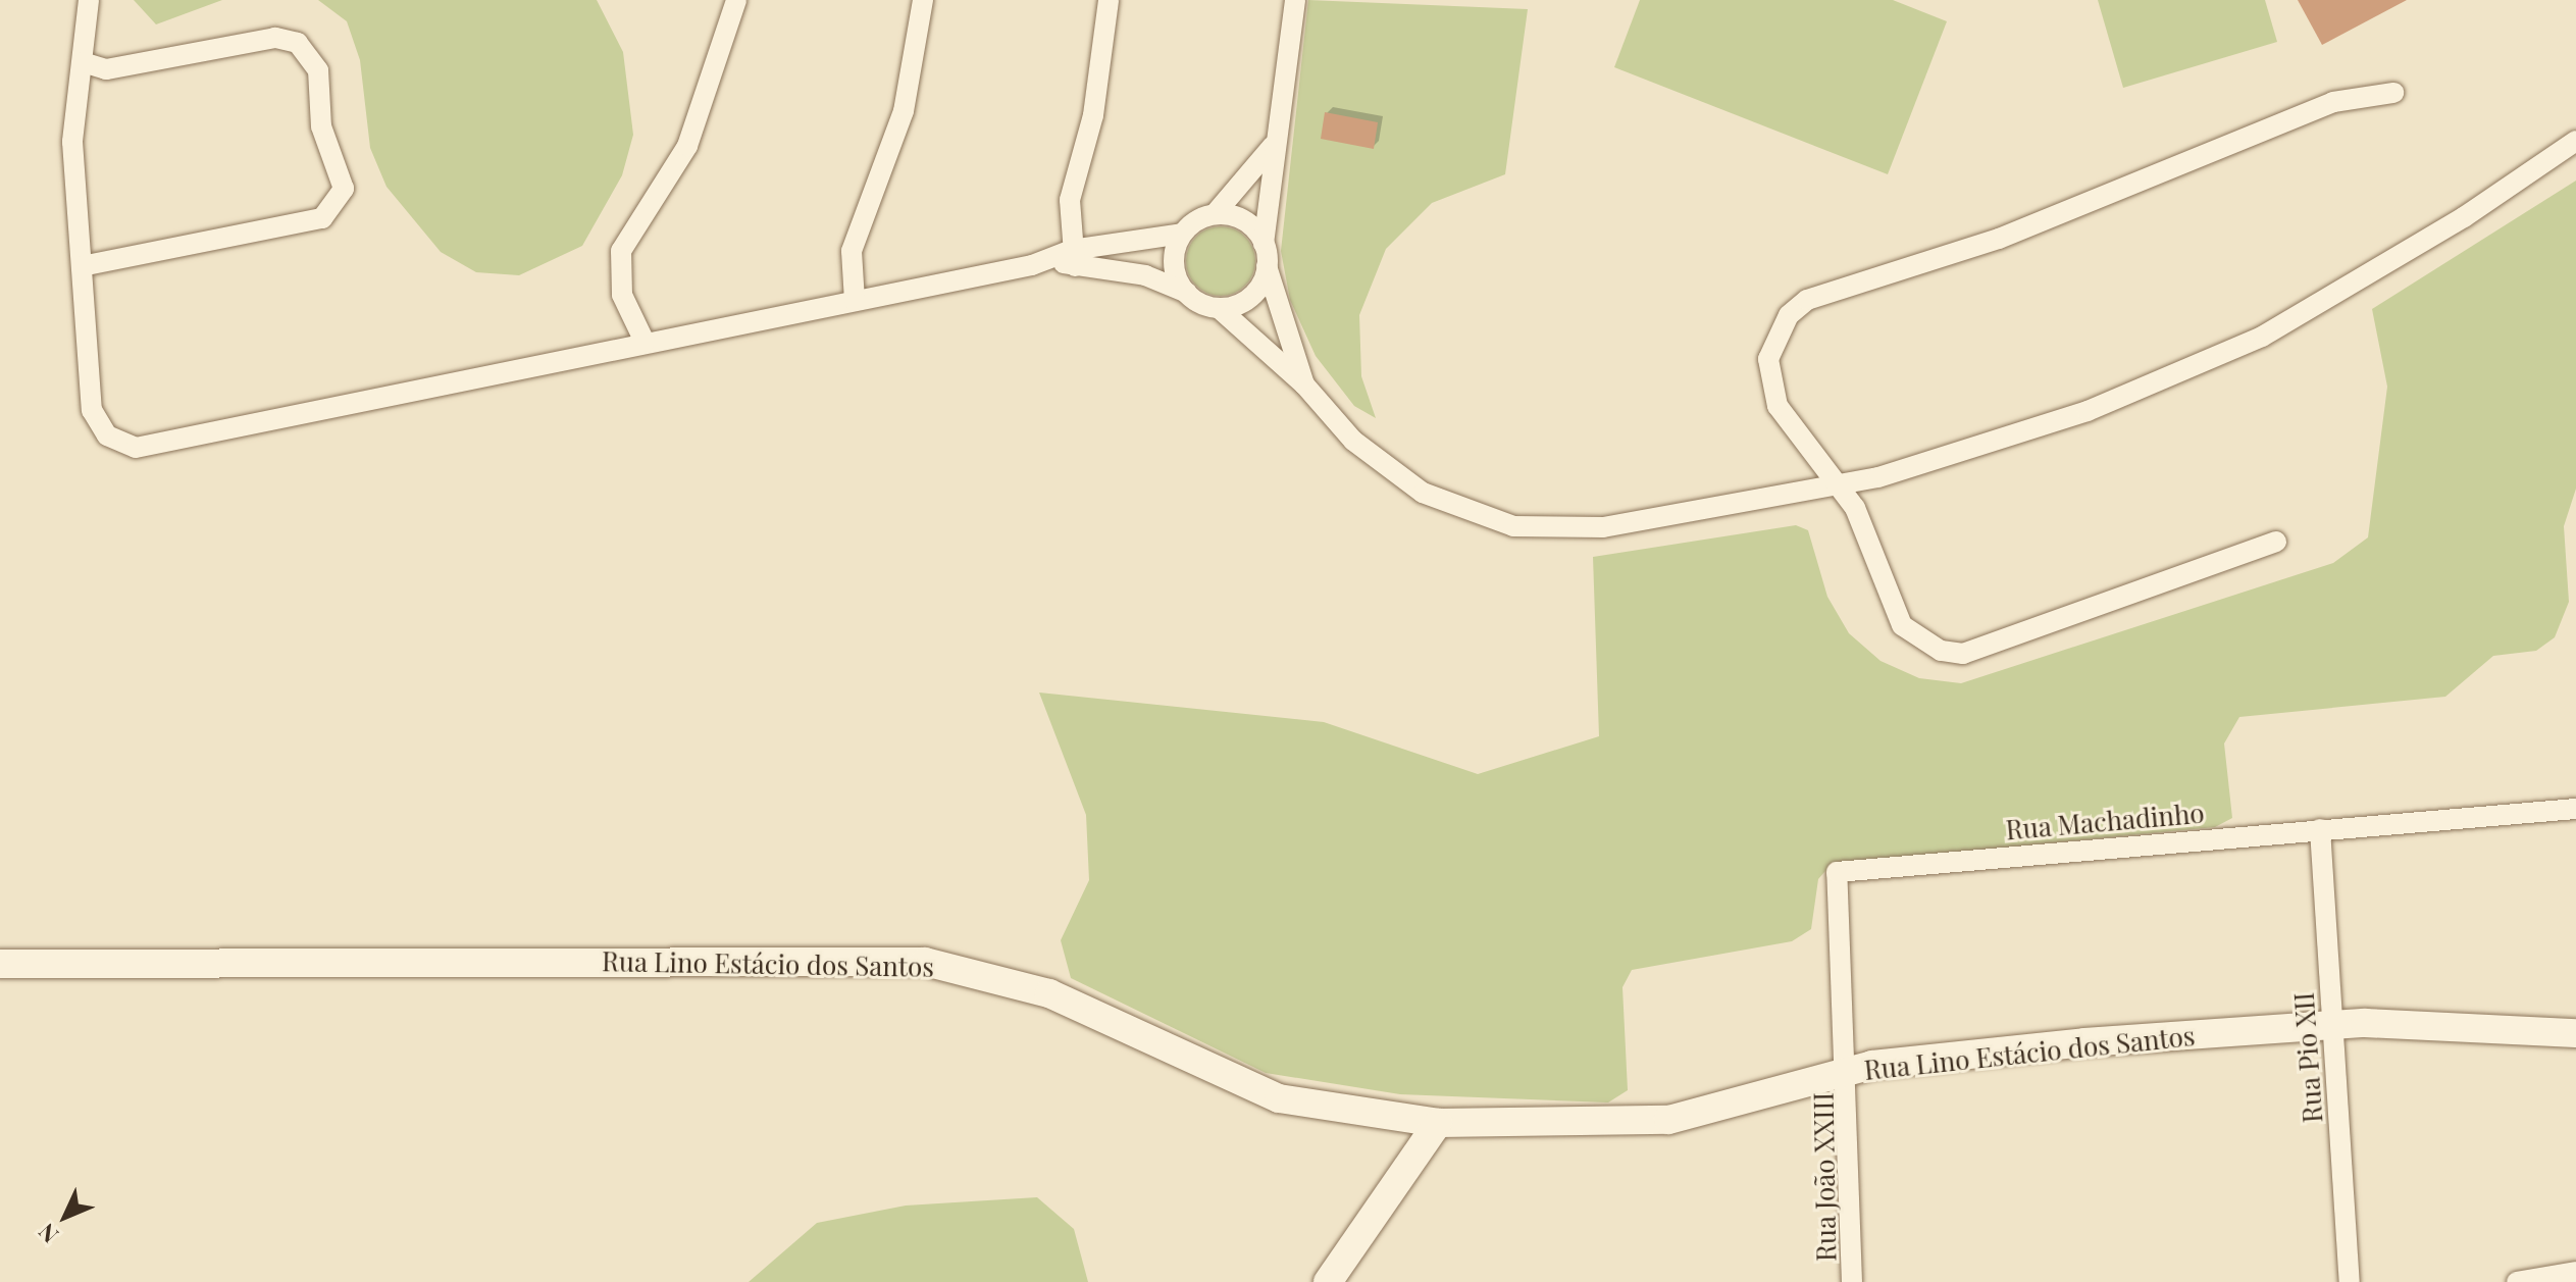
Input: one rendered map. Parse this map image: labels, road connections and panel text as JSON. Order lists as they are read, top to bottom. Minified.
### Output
{"streets":{"main road":["Rua Lino Estácio dos Santos"],"street":["Rua Machadinho","Rua Pio XII","Rua João XXIII"]},"crossings":[["Rua Machadinho","Rua Lino Estácio dos Santos"],["Rua Machadinho","Rua Pio XII"],["Rua Machadinho","Rua João XXIII"],["Rua Lino Estácio dos Santos","Rua Pio XII"],["Rua Lino Estácio dos Santos","Rua João XXIII"]],"north":"bottom left"}
